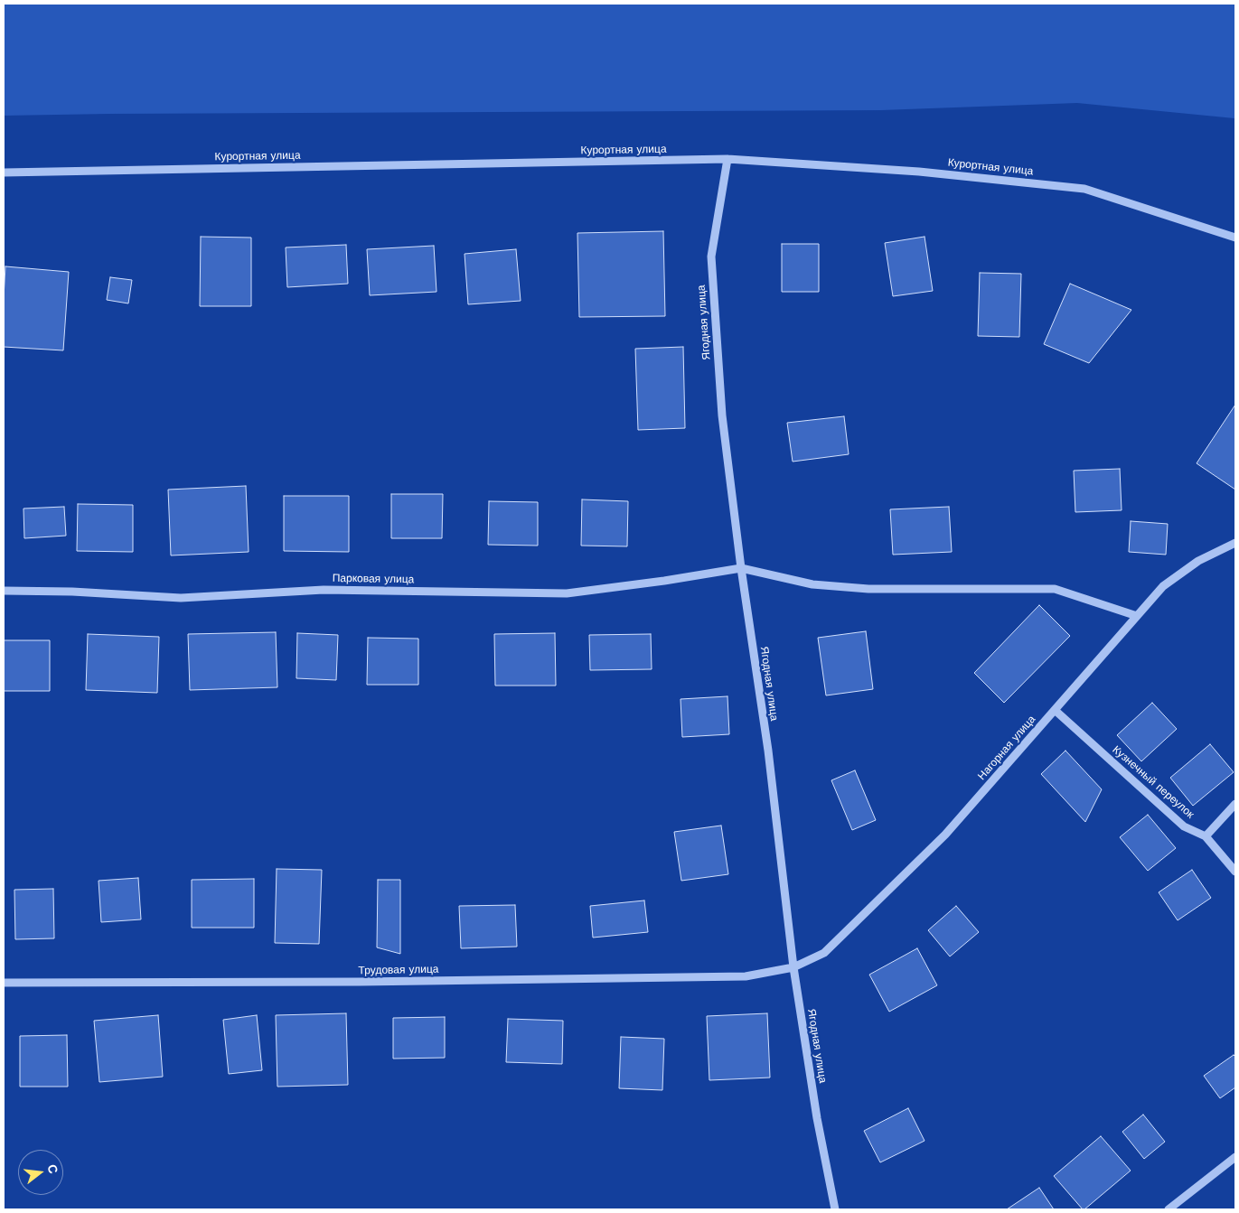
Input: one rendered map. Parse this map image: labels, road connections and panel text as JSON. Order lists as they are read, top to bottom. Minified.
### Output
{"streets":{"street":["Курортная улица","Ягодная улица","Парковая улица","Нагорная улица","Кузнечный переулок","Трудовая улица"]},"crossings":[["Курортная улица","Ягодная улица"],["Ягодная улица","Парковая улица"],["Ягодная улица","Нагорная улица"],["Ягодная улица","Трудовая улица"],["Нагорная улица","Кузнечный переулок"],["Нагорная улица","Трудовая улица"]],"north":"right"}
